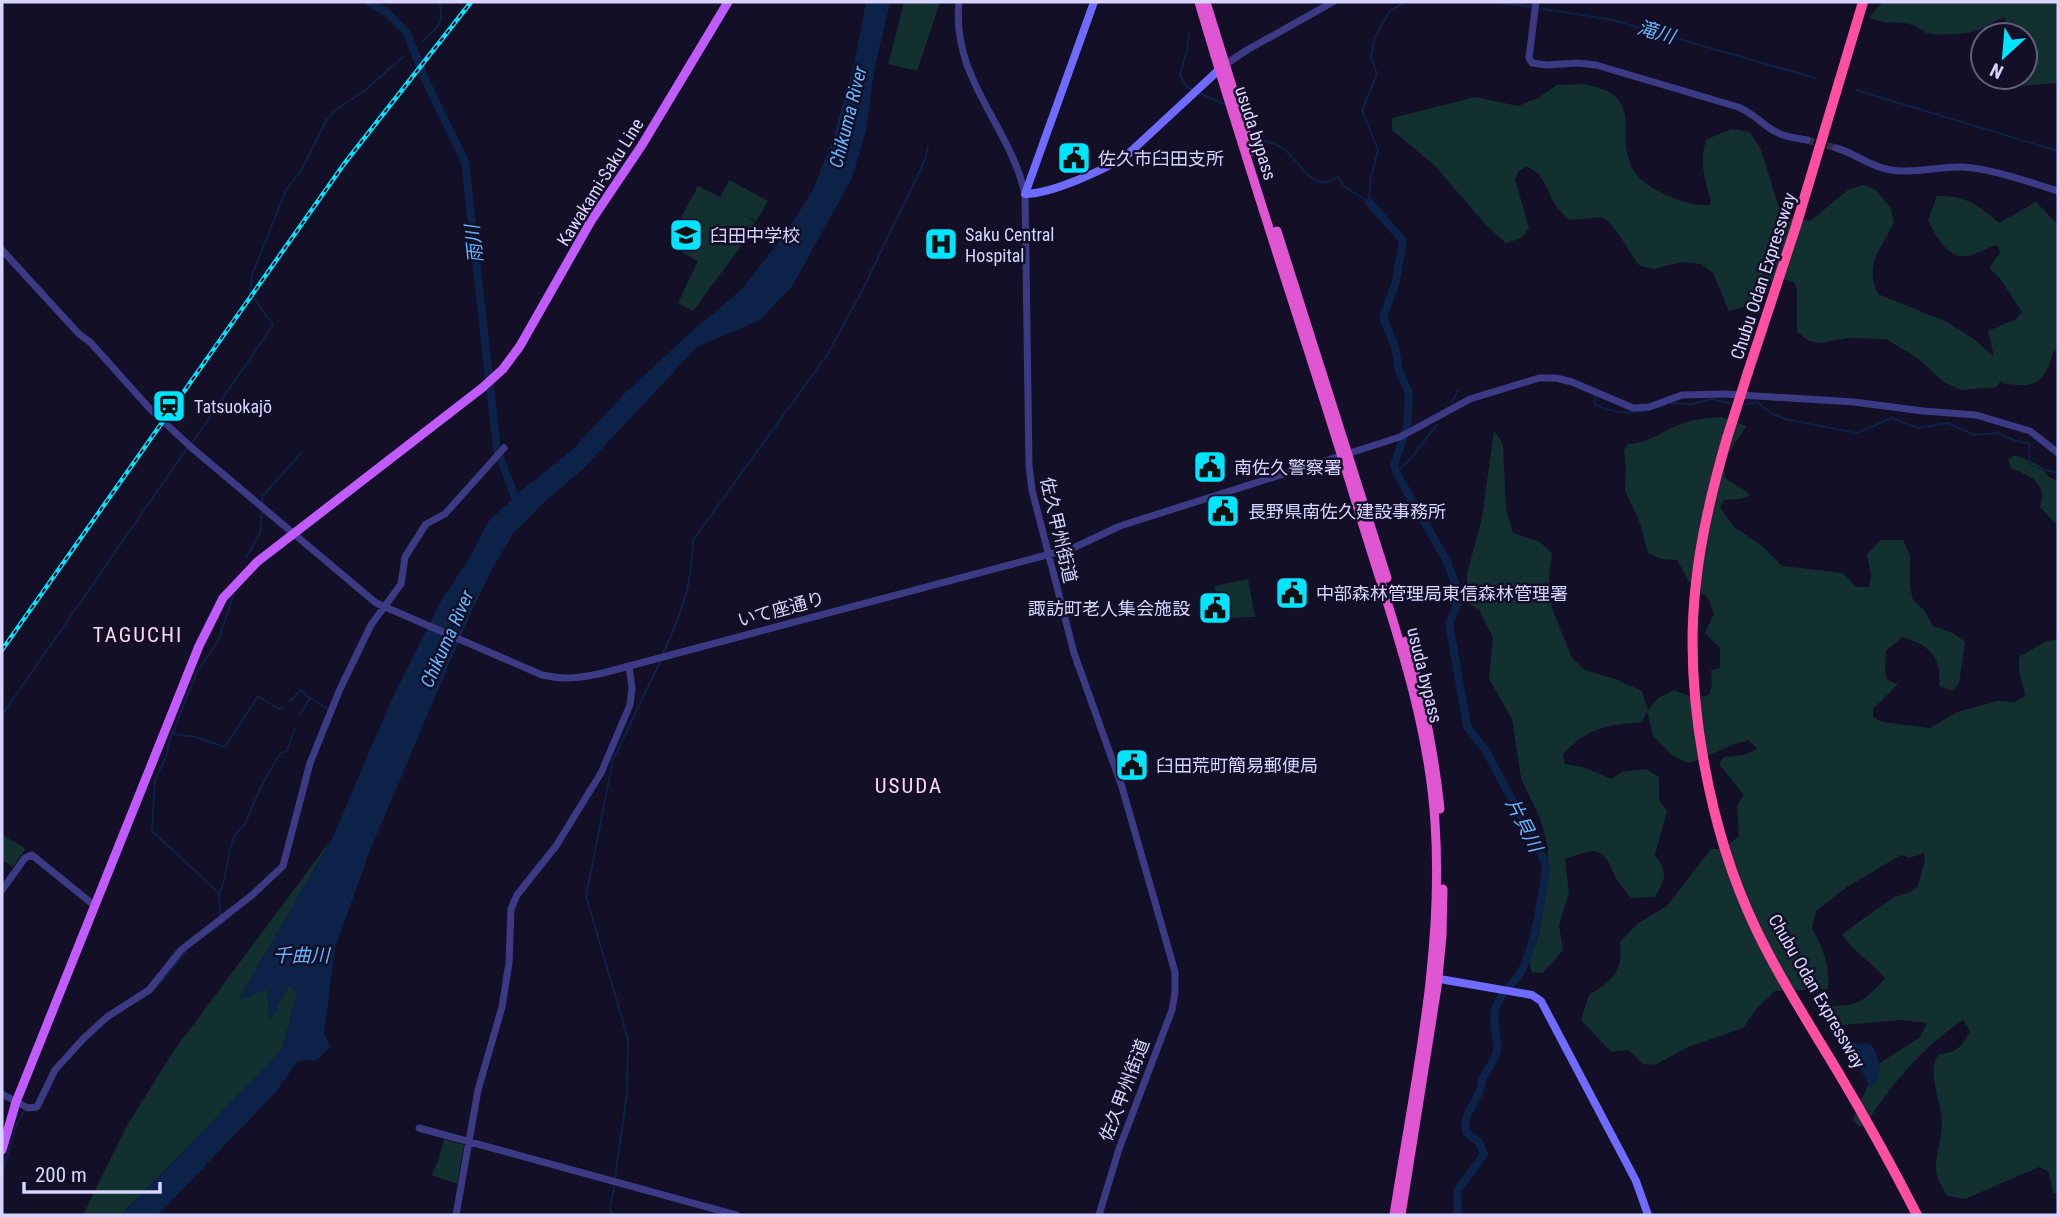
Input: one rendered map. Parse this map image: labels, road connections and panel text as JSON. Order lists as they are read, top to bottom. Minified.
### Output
{"streets":{"highway":["usuda bypass","Chubu Odan Expressway"],"main road":["Kawakami-Saku Line","佐久甲州街道"],"street":["いて座通り"]},"crossings":[["usuda bypass","いて座通り"],["佐久甲州街道","いて座通り"]],"districts":["TAGUCHI","USUDA"],"water":["滝川","Chikuma River","雨川","片貝川","千曲川"],"places":{"public building":["佐久市臼田支所","南佐久警察署","長野県南佐久建設事務所","中部森林管理局東信森林管理署","諏訪町老人集会施設","臼田荒町簡易郵便局"],"school or university":["臼田中学校"],"hospital":["Saku Central Hospital"],"station":["Tatsuokajō"]},"scale_bar":"200 m","north":"bottom left"}
